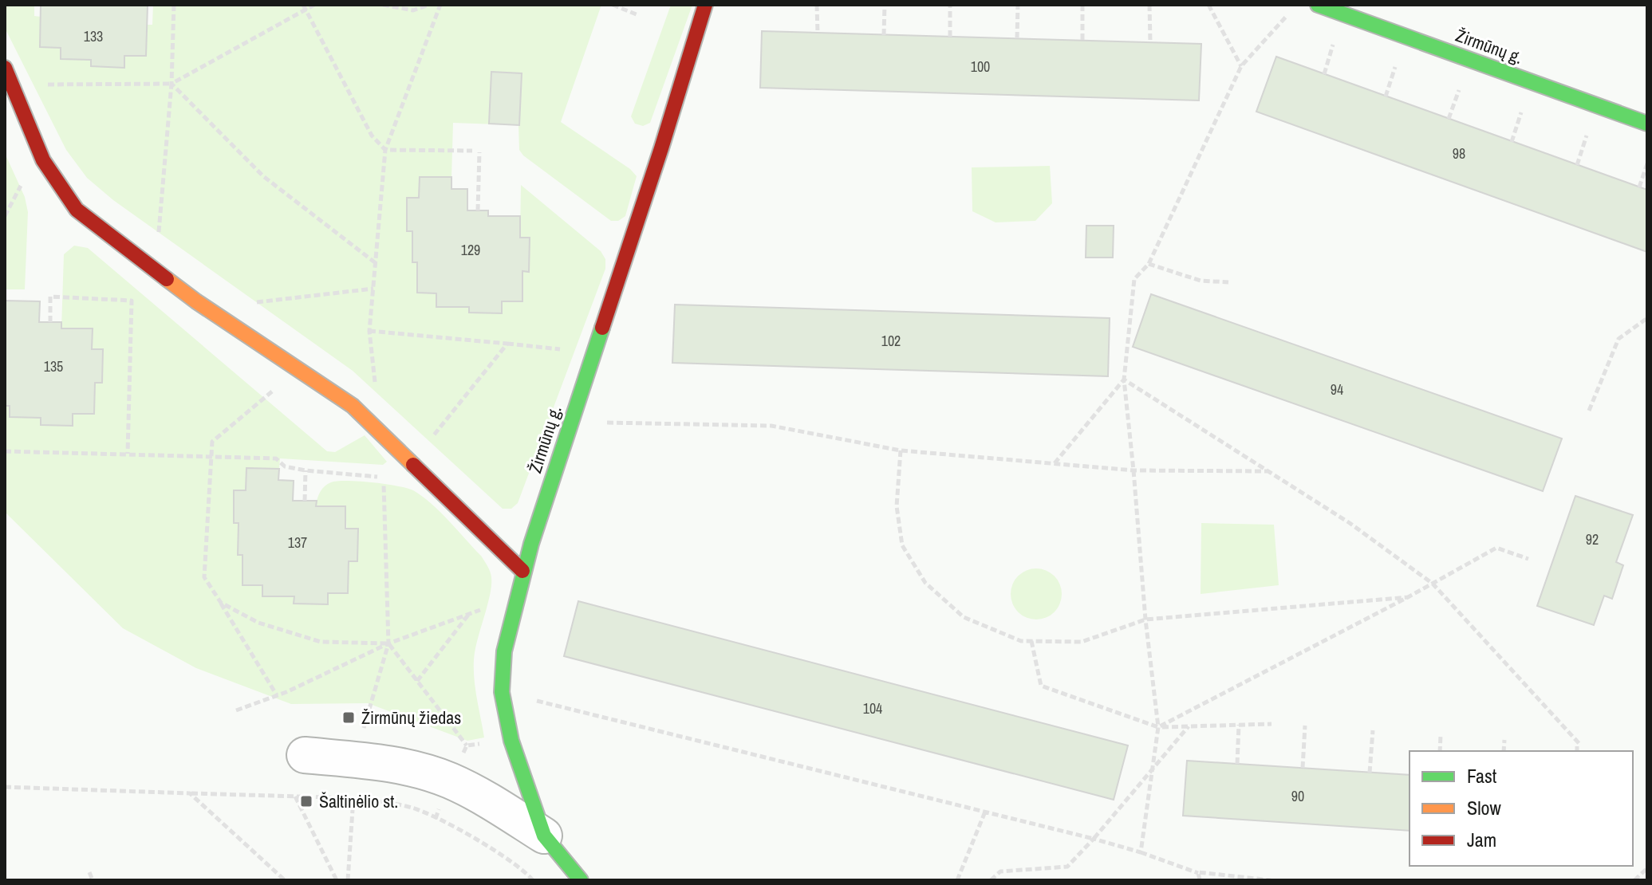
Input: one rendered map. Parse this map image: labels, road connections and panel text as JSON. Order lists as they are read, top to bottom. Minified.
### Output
{"streets":{"street":["Žirmūnų g."]},"places":{"transit":["Žirmūnų žiedas","Šaltinėlio st."]},"house_numbers":["133","100","98","129","102","135","94","92","137","104","90"],"legend":["Fast","Slow","Jam"]}
